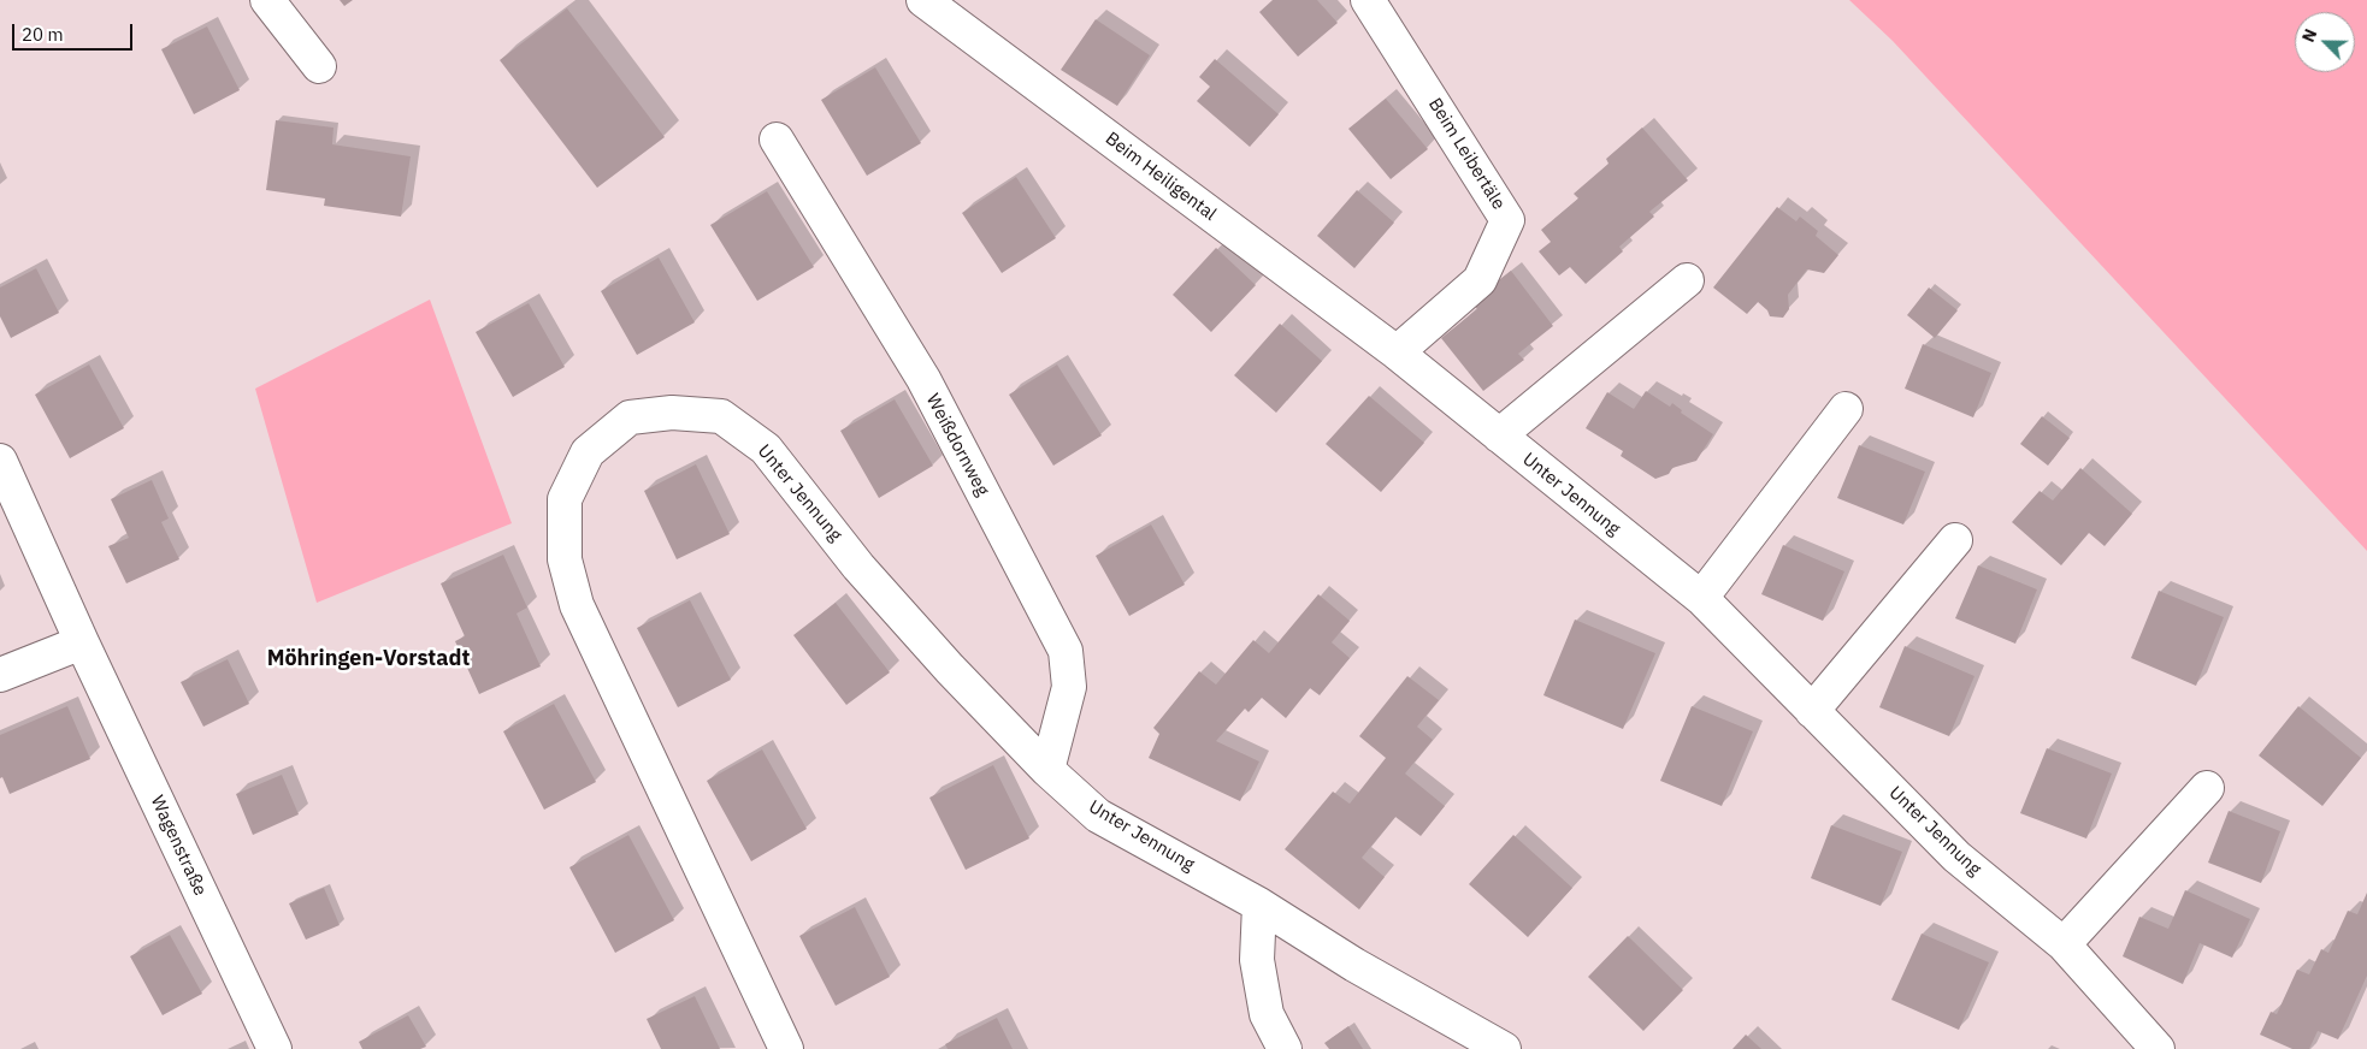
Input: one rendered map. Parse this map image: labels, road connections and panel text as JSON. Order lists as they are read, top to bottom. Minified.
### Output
{"streets":{"street":["Beim Leibertäle","Beim Heiligental","Weißdornweg","Unter Jennung","Wagenstraße"]},"crossings":[["Beim Leibertäle","Beim Heiligental"],["Beim Leibertäle","Unter Jennung"],["Beim Heiligental","Unter Jennung"],["Weißdornweg","Unter Jennung"]],"districts":["Möhringen-Vorstadt"],"scale_bar":"20 m","north":"top left"}
